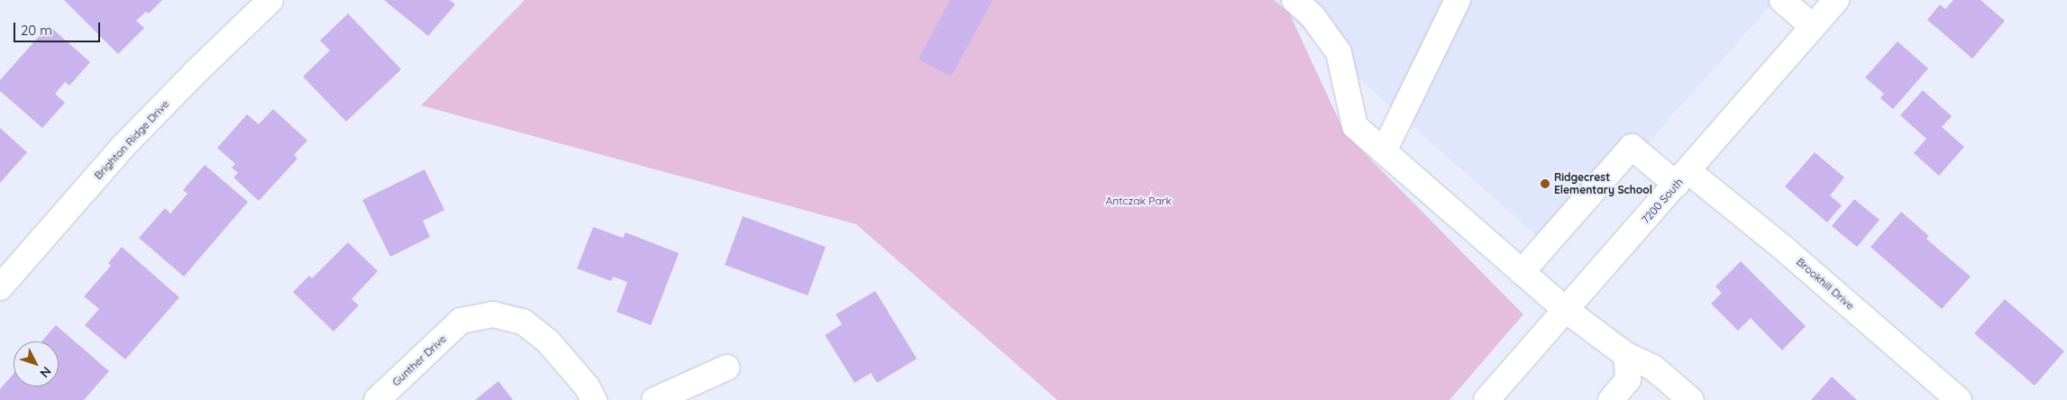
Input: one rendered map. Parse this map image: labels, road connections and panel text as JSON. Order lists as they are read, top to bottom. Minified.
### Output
{"streets":{"street":["Brighton Ridge Drive","7200 South","Brookhill Drive","Gunther Drive"]},"crossings":[["7200 South","Brookhill Drive"]],"parks":["Antczak Park"],"places":["Ridgecrest Elementary School"],"scale_bar":"20 m","north":"bottom right"}
